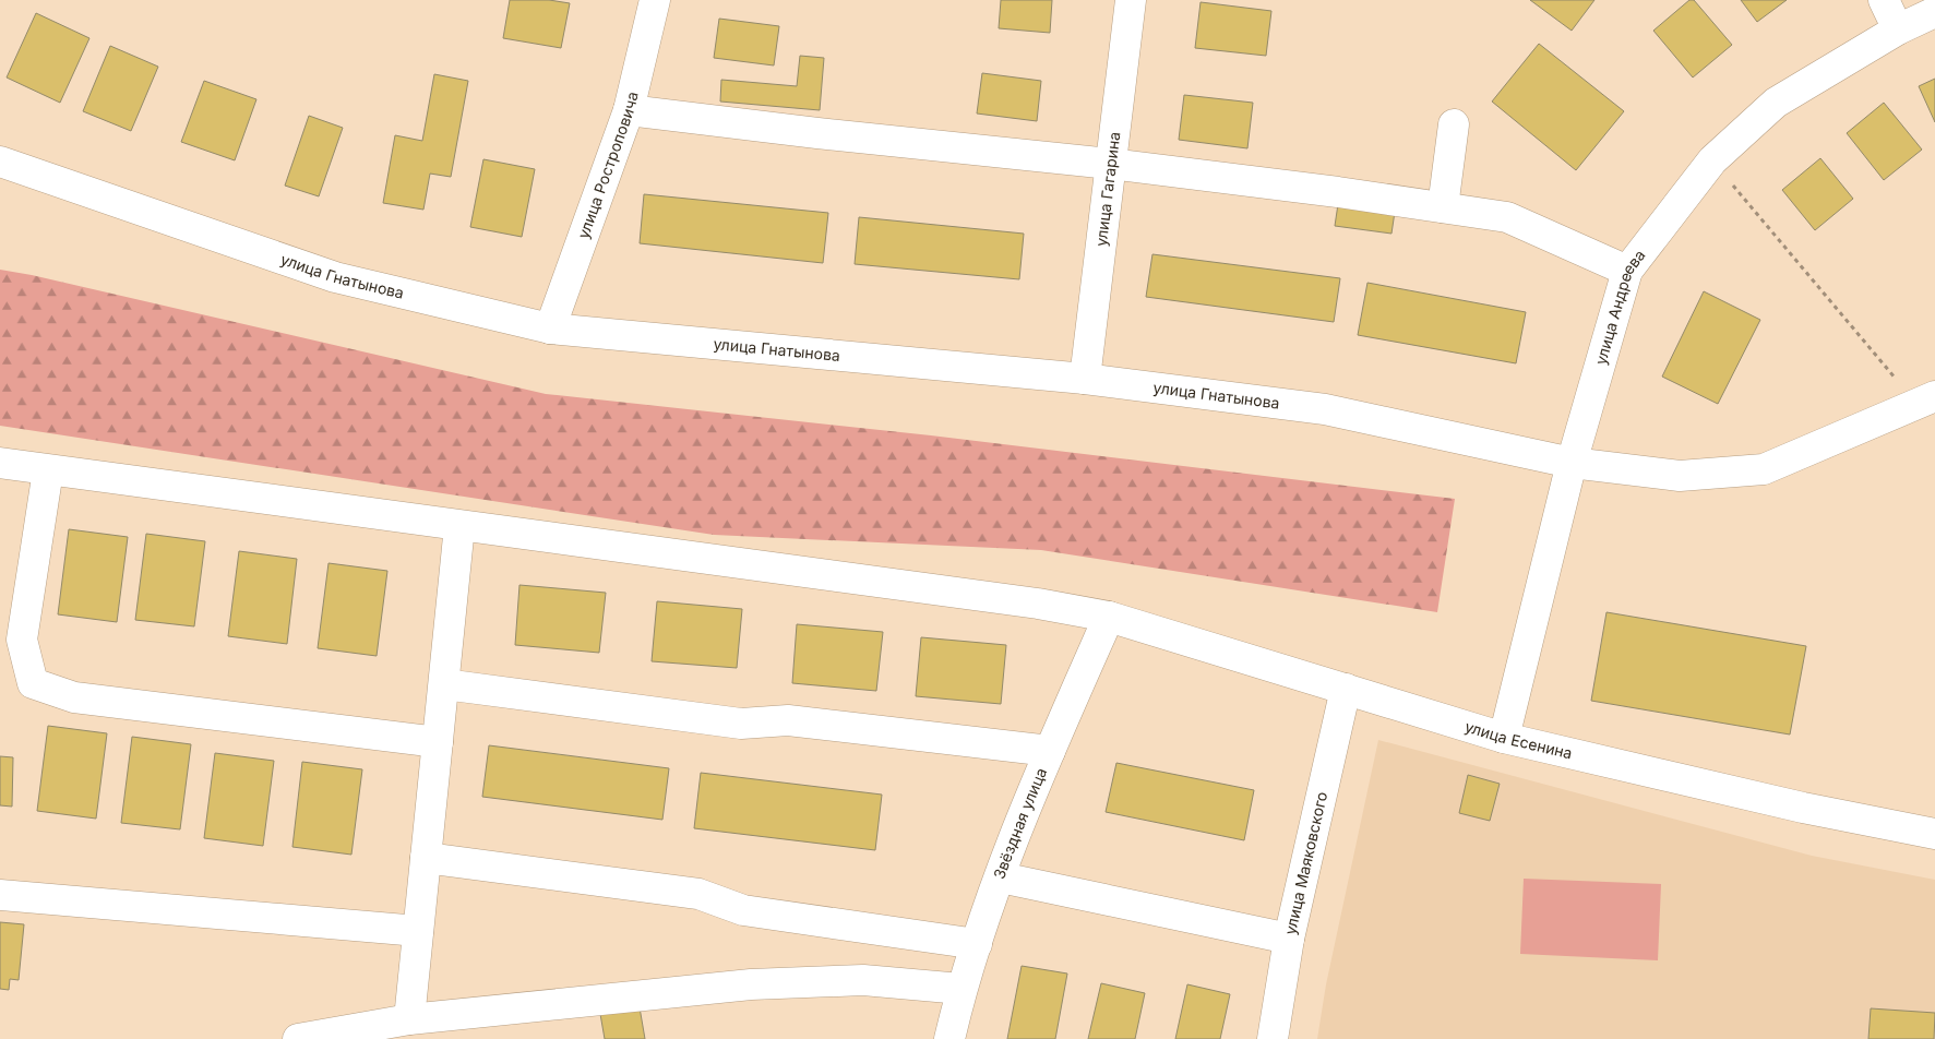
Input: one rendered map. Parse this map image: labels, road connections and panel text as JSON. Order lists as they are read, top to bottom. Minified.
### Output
{"streets":{"street":["улица Ростроповича","улица Гагарина","улица Гнатынова","улица Андреева","улица Есенина","Звёздная улица","улица Маяковского"]},"crossings":[["улица Ростроповича","улица Гнатынова"],["улица Гагарина","улица Гнатынова"],["улица Гнатынова","улица Андреева"],["улица Андреева","улица Есенина"],["улица Есенина","Звёздная улица"],["улица Есенина","улица Маяковского"]]}
